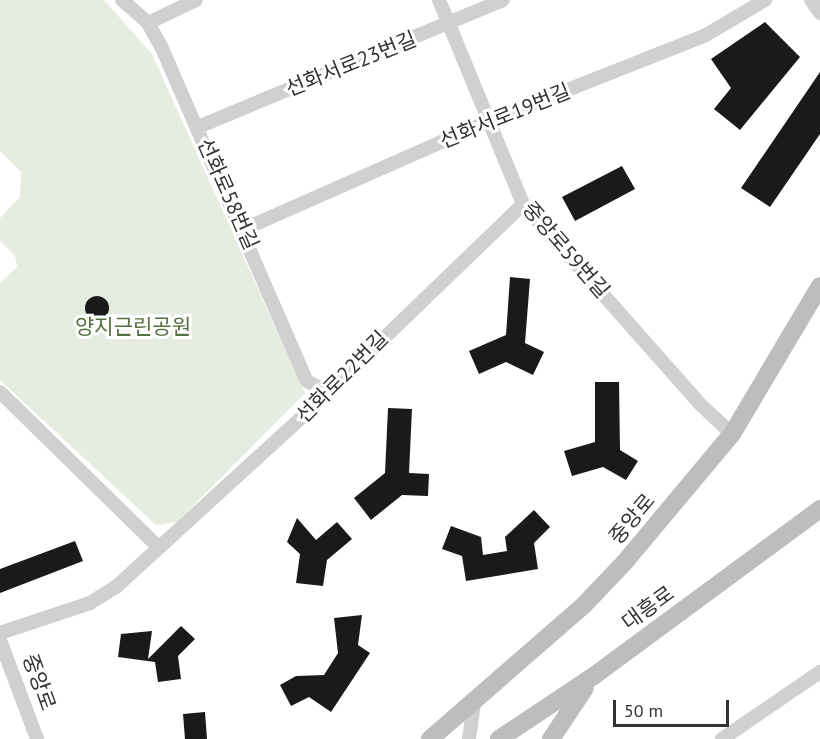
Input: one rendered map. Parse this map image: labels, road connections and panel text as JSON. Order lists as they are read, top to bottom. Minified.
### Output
{"streets":{"main road":["중앙로","대흥로"],"street":["선화서로23번길","선화서로19번길","선화로58번길","중앙로59번길","선화로22번길"]},"crossings":[["선화서로23번길","선화로58번길"],["선화서로23번길","중앙로59번길"],["선화서로19번길","선화로58번길"],["선화서로19번길","중앙로59번길"],["선화로58번길","선화로22번길"],["중앙로59번길","선화로22번길"],["중앙로59번길","중앙로"]],"parks":["양지근린공원"],"scale_bar":"50 m"}
